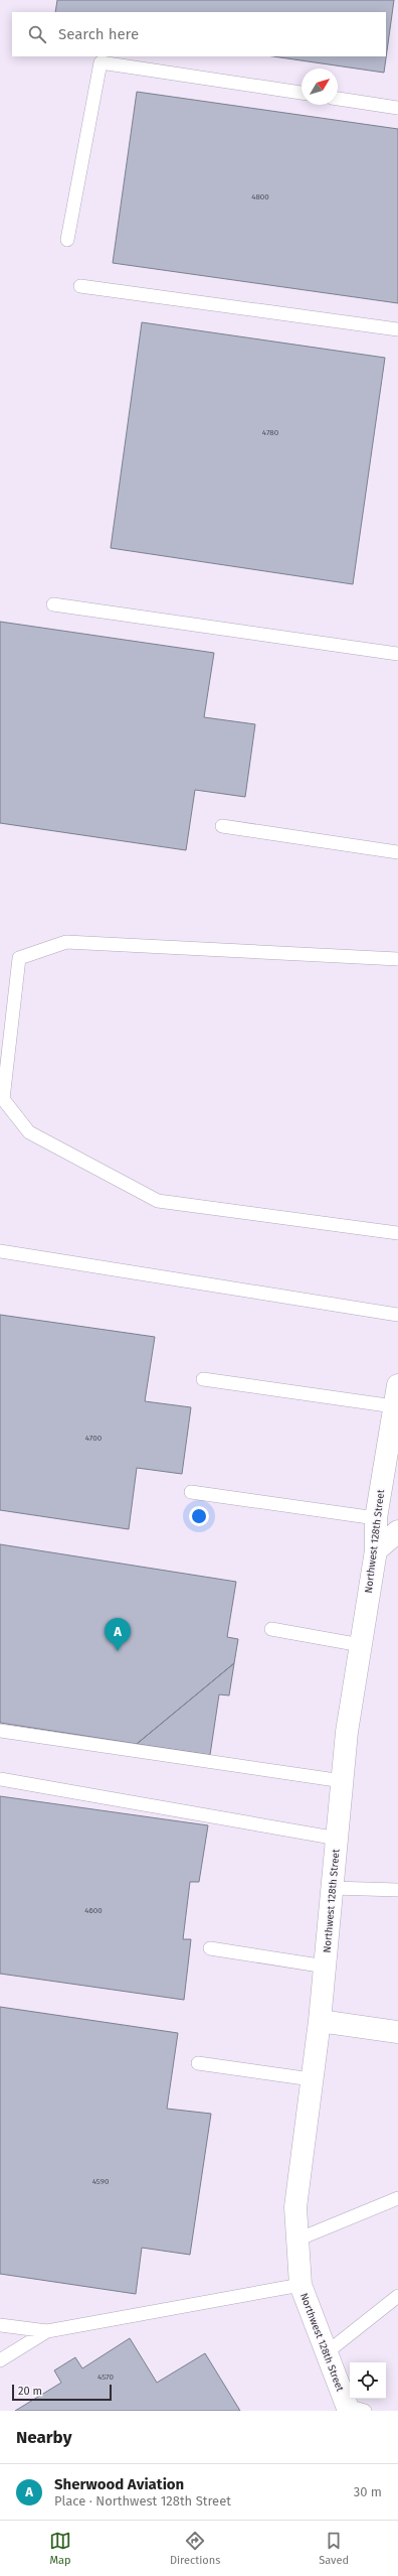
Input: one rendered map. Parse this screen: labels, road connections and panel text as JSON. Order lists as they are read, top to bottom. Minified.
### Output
{"streets":{"street":["Northwest 128th Street"]},"house_numbers":["4800","4780","4700","4600","4590","4570"],"scale_bar":"20 m","north":"top right","page":{"search":"Search here","pins":"A","scale":"20 m","heading":"Nearby","list":[{"mark":"A","name":"Sherwood Aviation","note":"Place · Northwest 128th Street","value":"30 m"}],"nav":["Map","Directions","Saved"]}}
